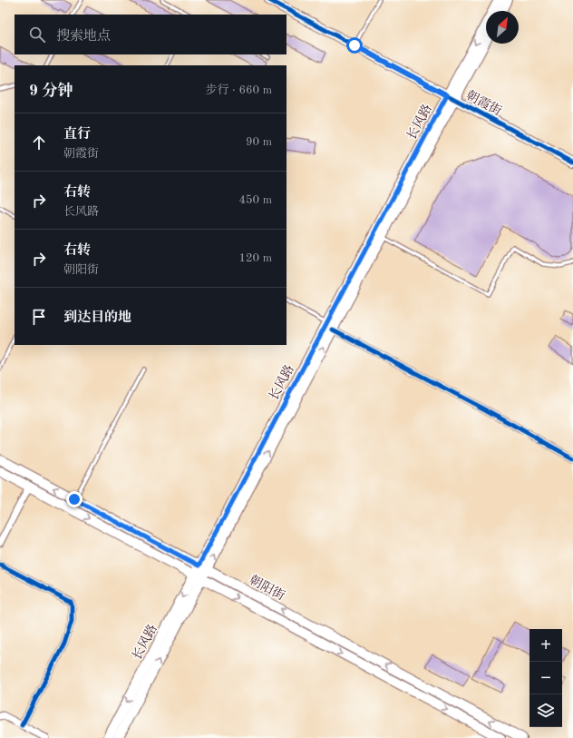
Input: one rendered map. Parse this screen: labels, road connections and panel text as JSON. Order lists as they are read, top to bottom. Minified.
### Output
{"streets":{"main road":["朝霞街","长风路","朝阳街"]},"crossings":[["朝霞街","长风路"],["长风路","朝阳街"]],"north":"top right","page":{"search":"搜索地点","heading":["9 分钟","步行 · 660 m"],"list":[["直行","朝霞街","90 m"],["右转","长风路","450 m"],["右转","朝阳街","120 m"],"到达目的地"],"map_buttons":["+","−"]}}
